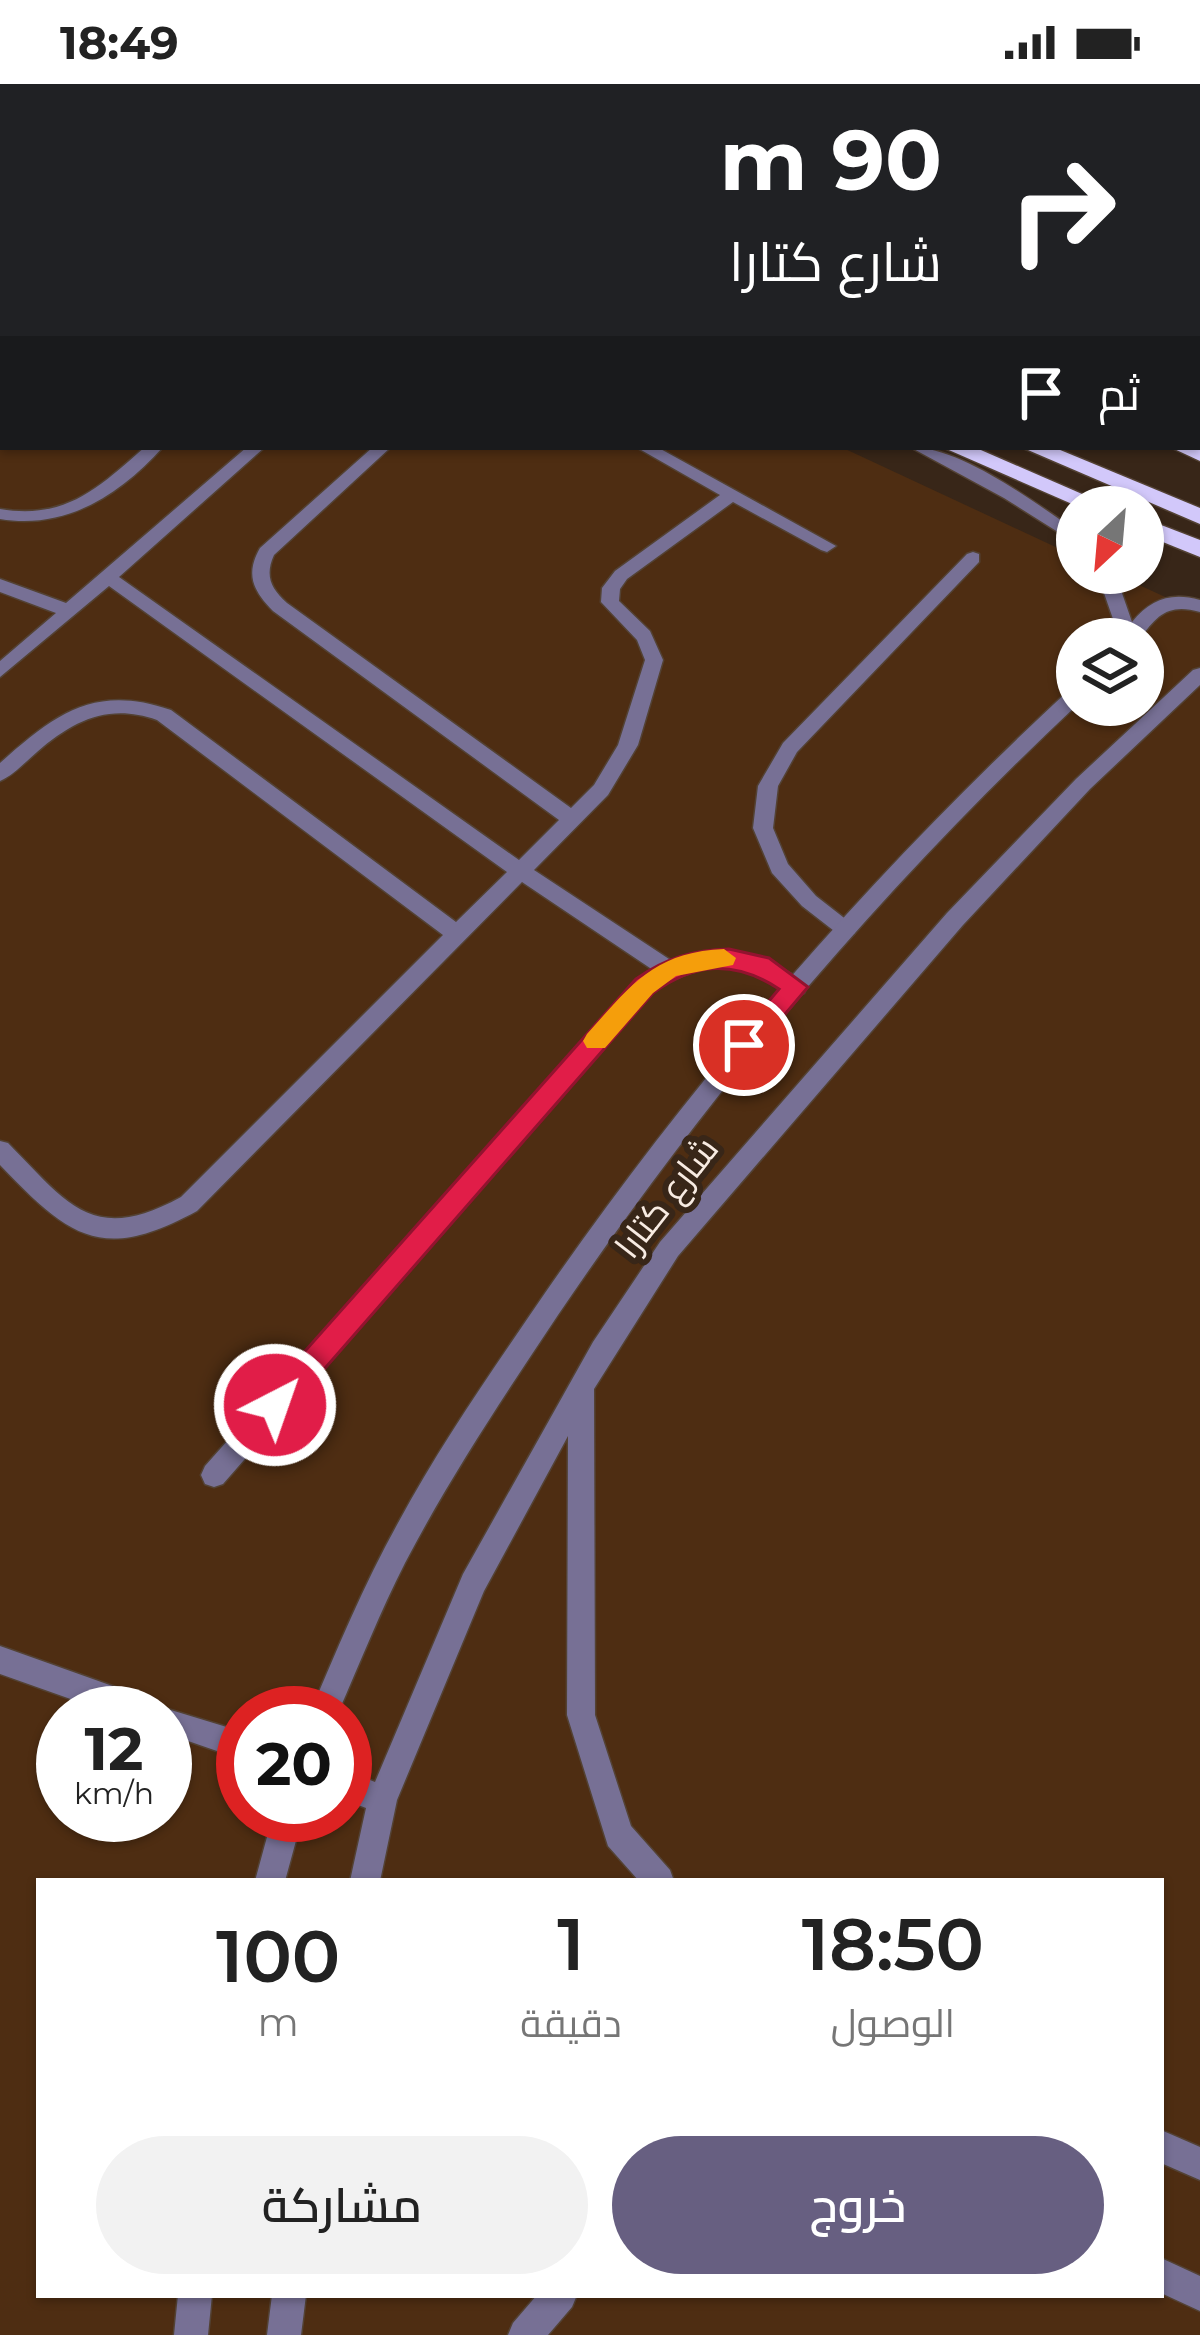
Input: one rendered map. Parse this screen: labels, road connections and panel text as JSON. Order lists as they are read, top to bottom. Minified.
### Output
{"streets":{"street":["شارع كتارا"]},"north":"bottom left","page":{"status":"18:49","turn":["90 m","شارع كتارا"],"then":"ثم","speed":"12 km/h","limit":"20","eta":["18:50","الوصول","1","دقيقة","100","m"],"buttons":["خروج","مشاركة"]}}
